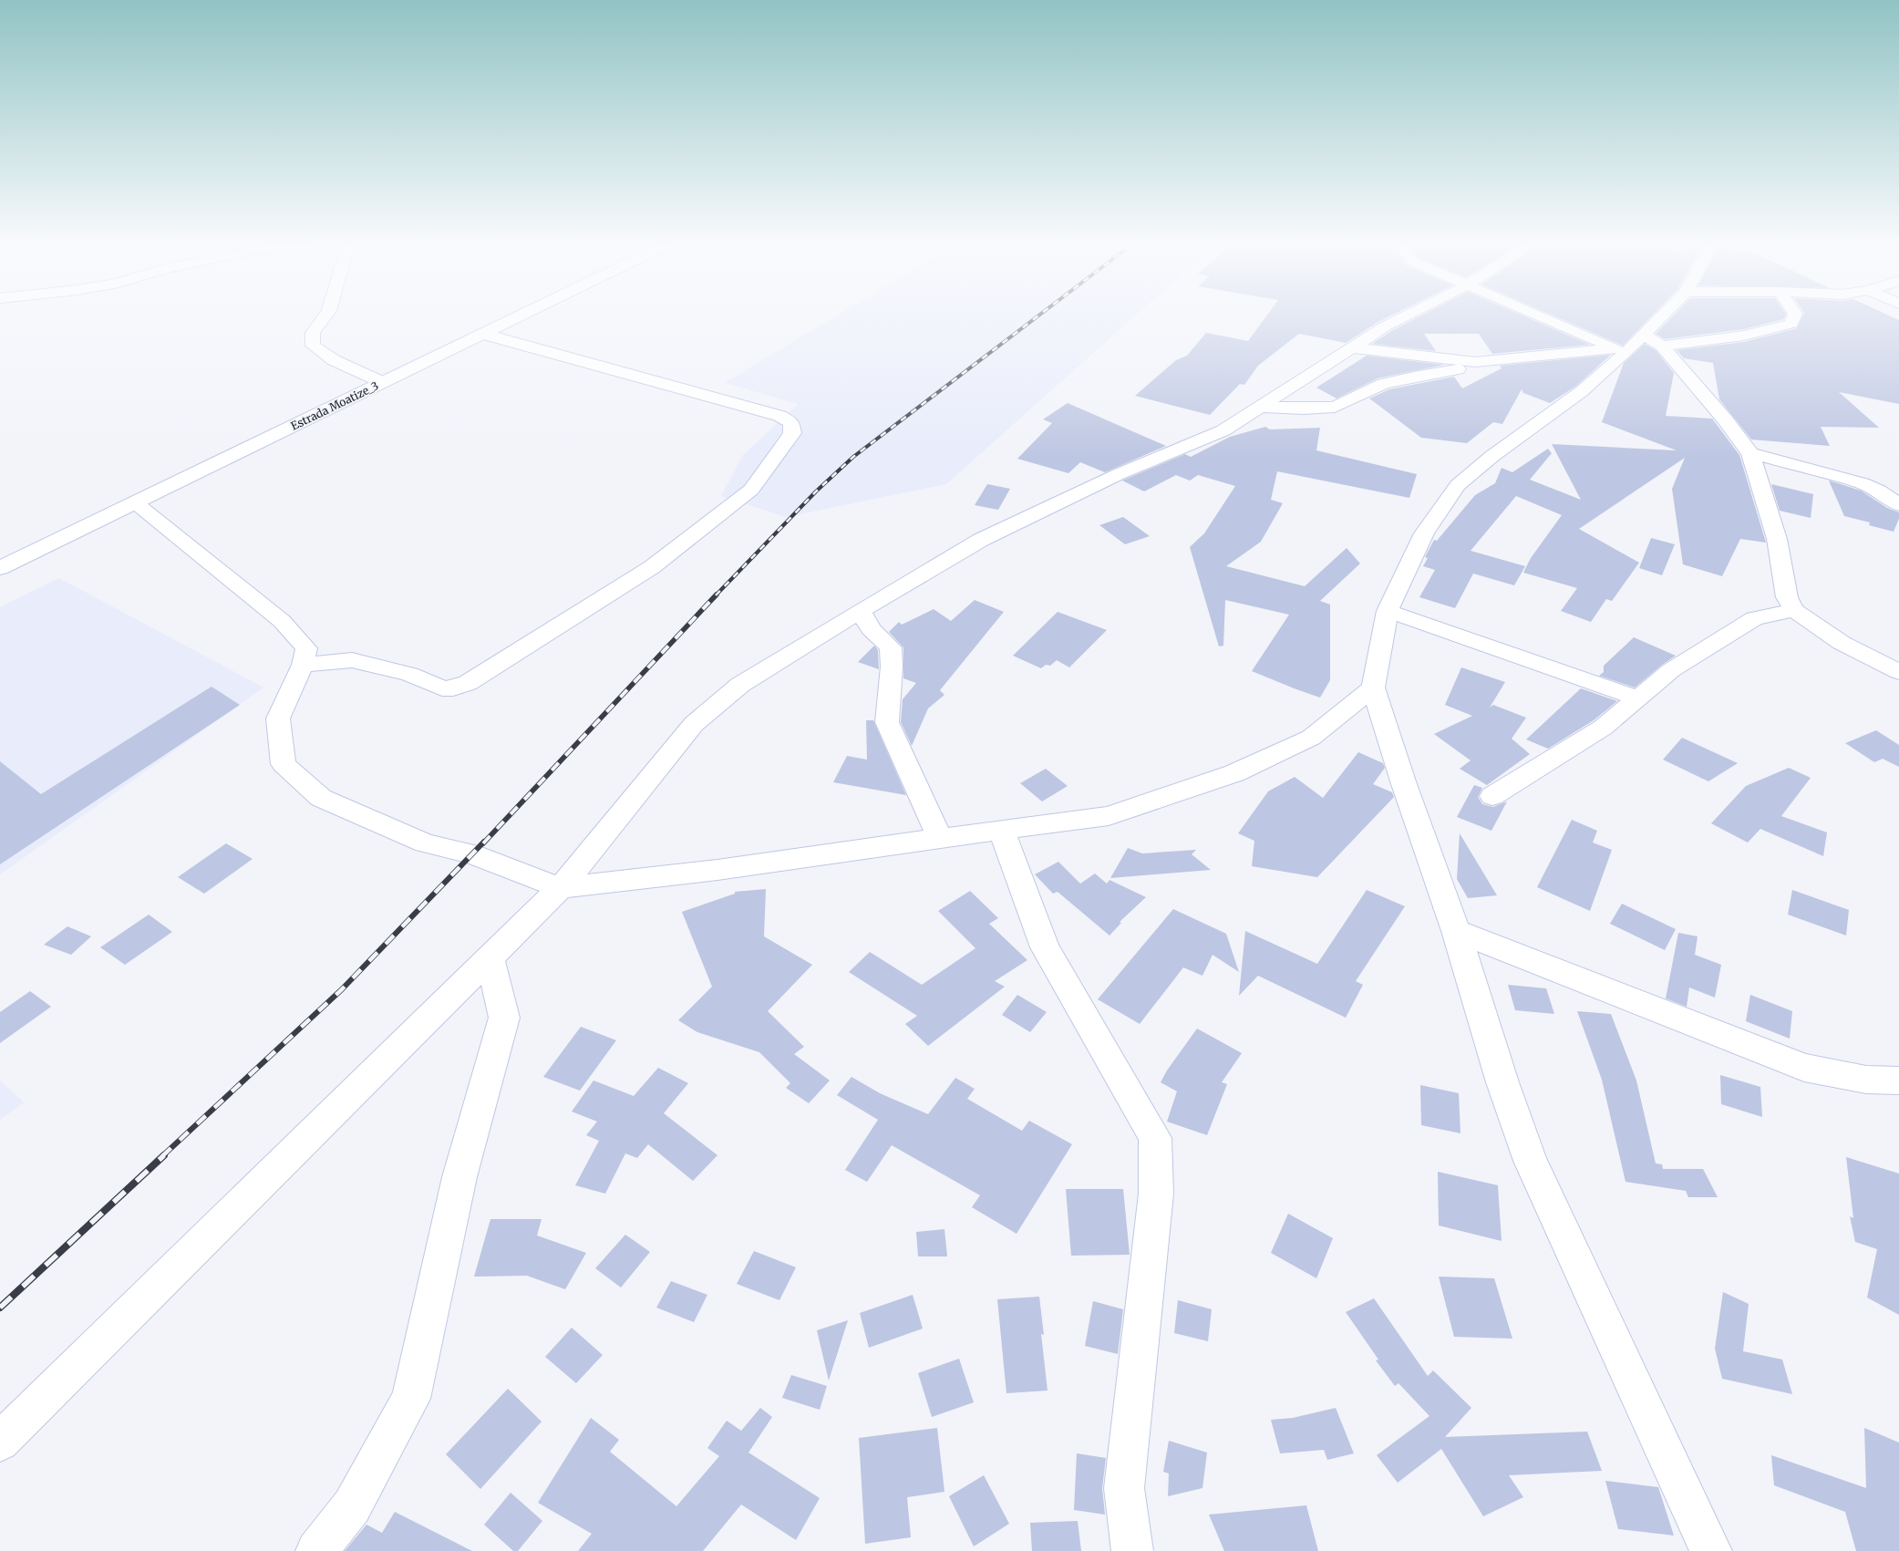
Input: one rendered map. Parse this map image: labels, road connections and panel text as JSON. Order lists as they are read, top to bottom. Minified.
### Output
{"streets":{"main road":["Estrada Moatize_3"]}}
